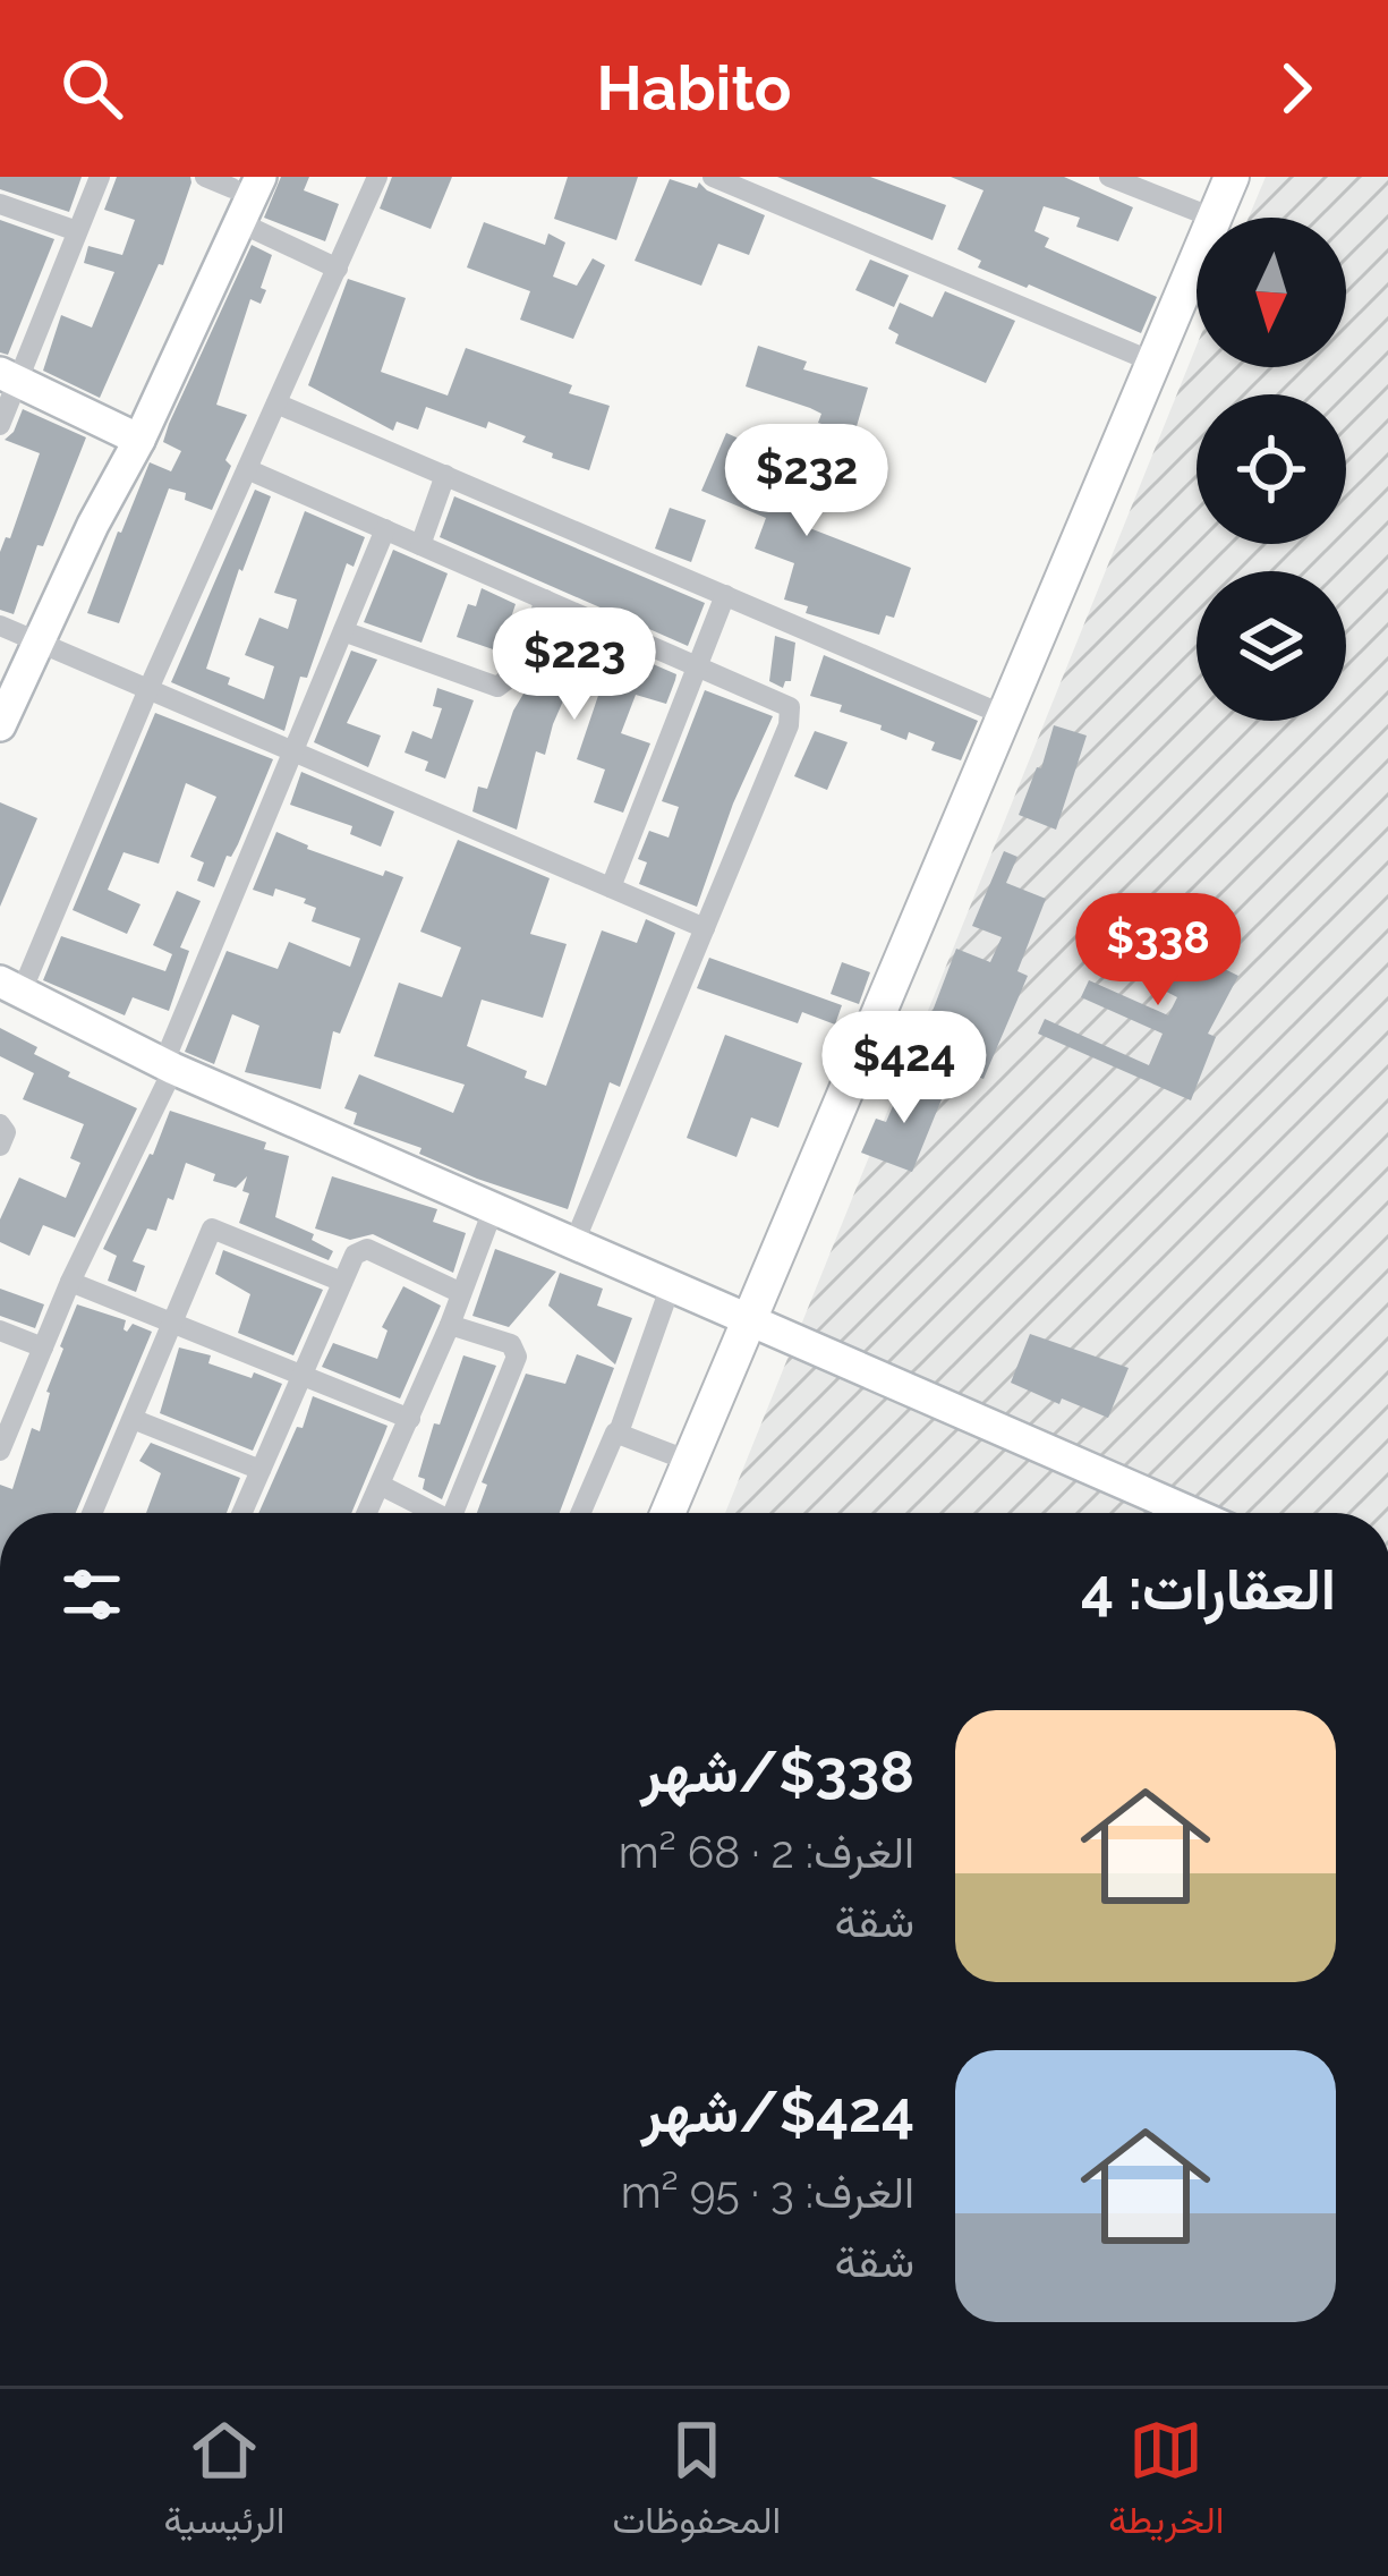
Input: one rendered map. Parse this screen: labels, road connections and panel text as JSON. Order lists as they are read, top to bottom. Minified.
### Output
{"north":"bottom","page":{"header":"Habito","price":["$232","$223","$338","$424"],"heading":"العقارات: 4","list":[{"name":"$338/شهر","note":"الغرف: 2 · 68 m² · شقة"},{"name":"$424/شهر","note":"الغرف: 3 · 95 m² · شقة"}],"tabs":["الخريطة","المحفوظات","الرئيسية"]}}
